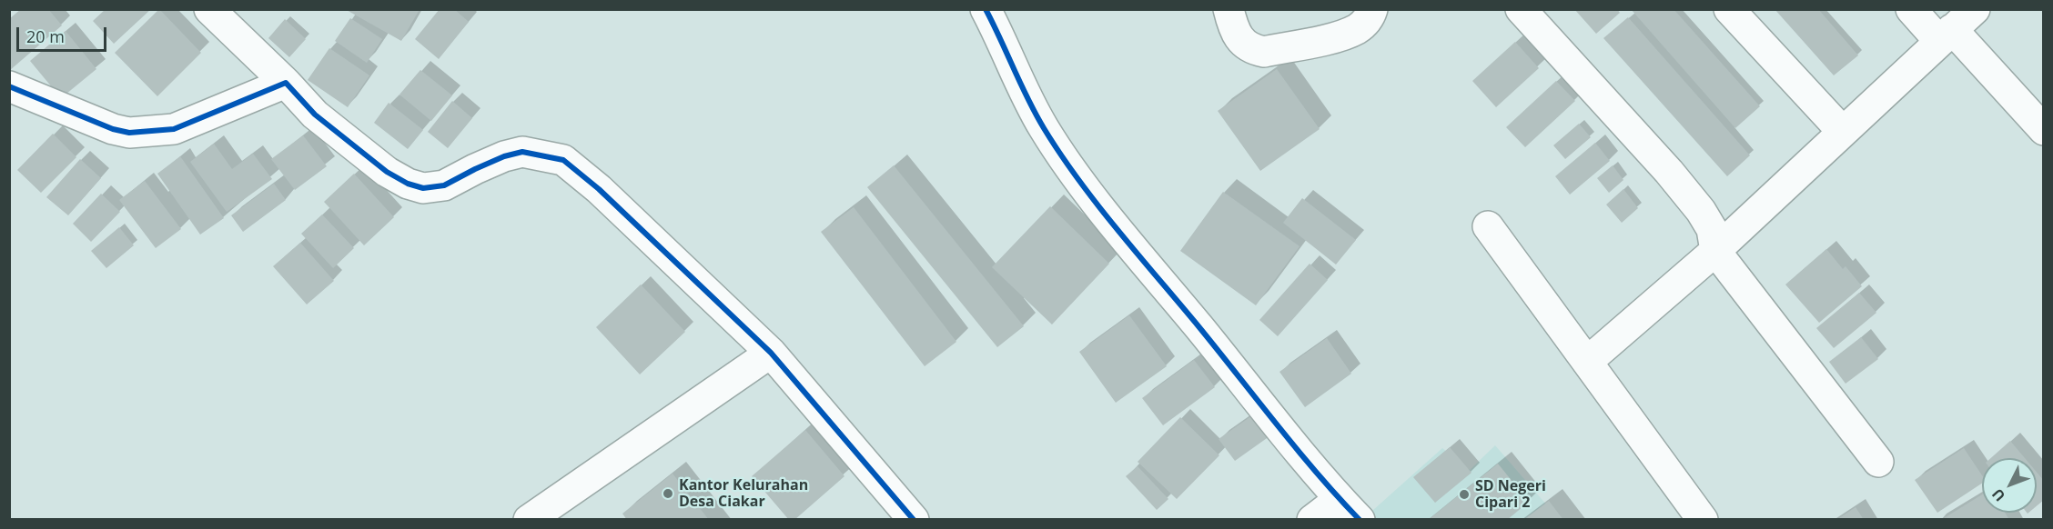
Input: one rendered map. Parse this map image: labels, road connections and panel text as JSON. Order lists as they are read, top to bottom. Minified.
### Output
{"places":["Kantor Kelurahan Desa Ciakar","SD Negeri Cipari 2"],"scale_bar":"20 m","north":"bottom left"}
